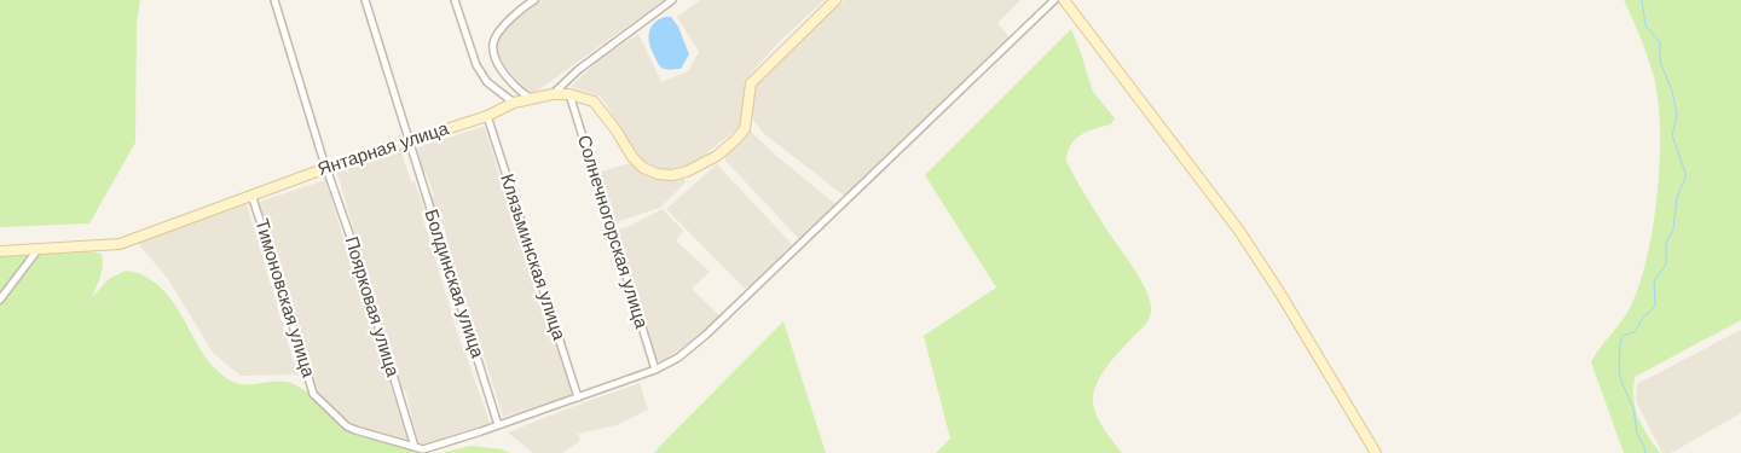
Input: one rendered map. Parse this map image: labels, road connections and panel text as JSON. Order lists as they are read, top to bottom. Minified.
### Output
{"streets":{"street":["Янтарная улица","Солнечногорская улица","Клязьминская улица","Болдинская улица","Тимоновская улица","Поярковая улица"]},"crossings":[["Янтарная улица","Солнечногорская улица"],["Янтарная улица","Клязьминская улица"],["Янтарная улица","Болдинская улица"],["Янтарная улица","Тимоновская улица"],["Янтарная улица","Поярковая улица"],["Тимоновская улица","Поярковая улица"]]}
